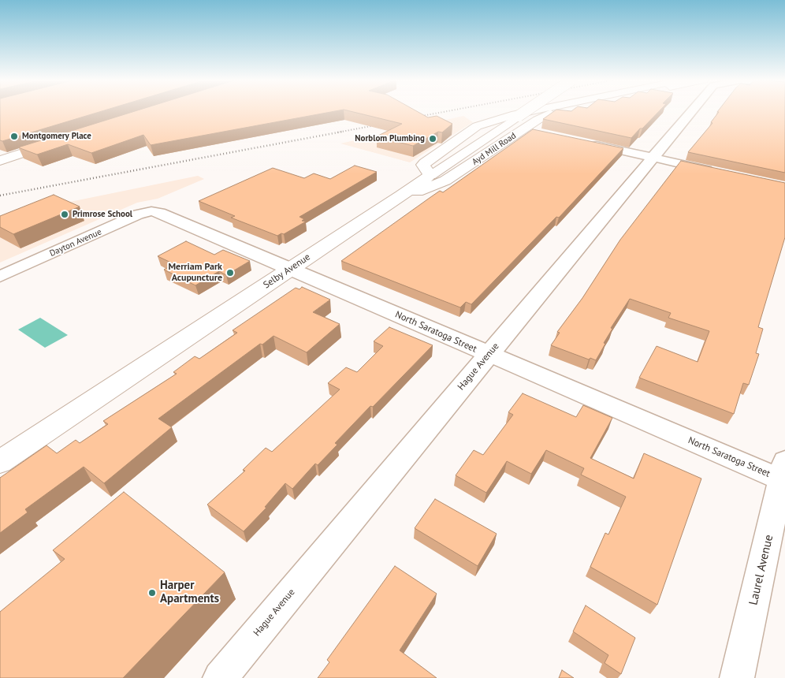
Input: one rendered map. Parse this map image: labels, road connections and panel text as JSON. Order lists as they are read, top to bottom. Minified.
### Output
{"streets":{"main road":["Ayd Mill Road","Selby Avenue"],"street":["Dayton Avenue","North Saratoga Street","Hague Avenue","Laurel Avenue"]},"crossings":[["Ayd Mill Road","Selby Avenue"],["Dayton Avenue","North Saratoga Street"],["Selby Avenue","North Saratoga Street"],["North Saratoga Street","Hague Avenue"],["North Saratoga Street","Laurel Avenue"]],"places":["Montgomery Place","Norblom Plumbing","Primrose School","Merriam Park Acupuncture","Harper Apartments"]}
